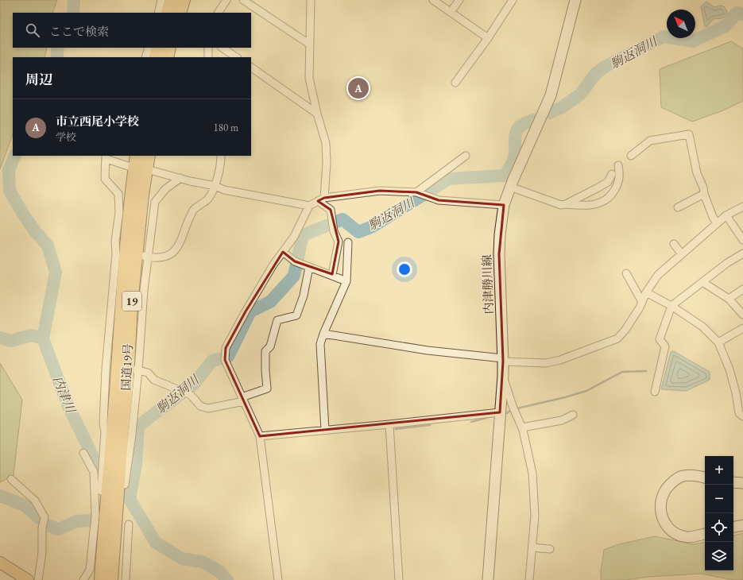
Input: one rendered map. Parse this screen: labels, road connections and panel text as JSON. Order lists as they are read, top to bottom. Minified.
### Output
{"streets":{"highway":["19","国道19号"],"main road":["内津勝川線"]},"water":["駒返洞川","内津川"],"north":"top left","page":{"search":"ここで検索","heading":"周辺","pins":"A","list":[{"mark":"A","name":"市立西尾小学校","note":"学校","value":"180 m"}],"map_buttons":["+","−"]}}
